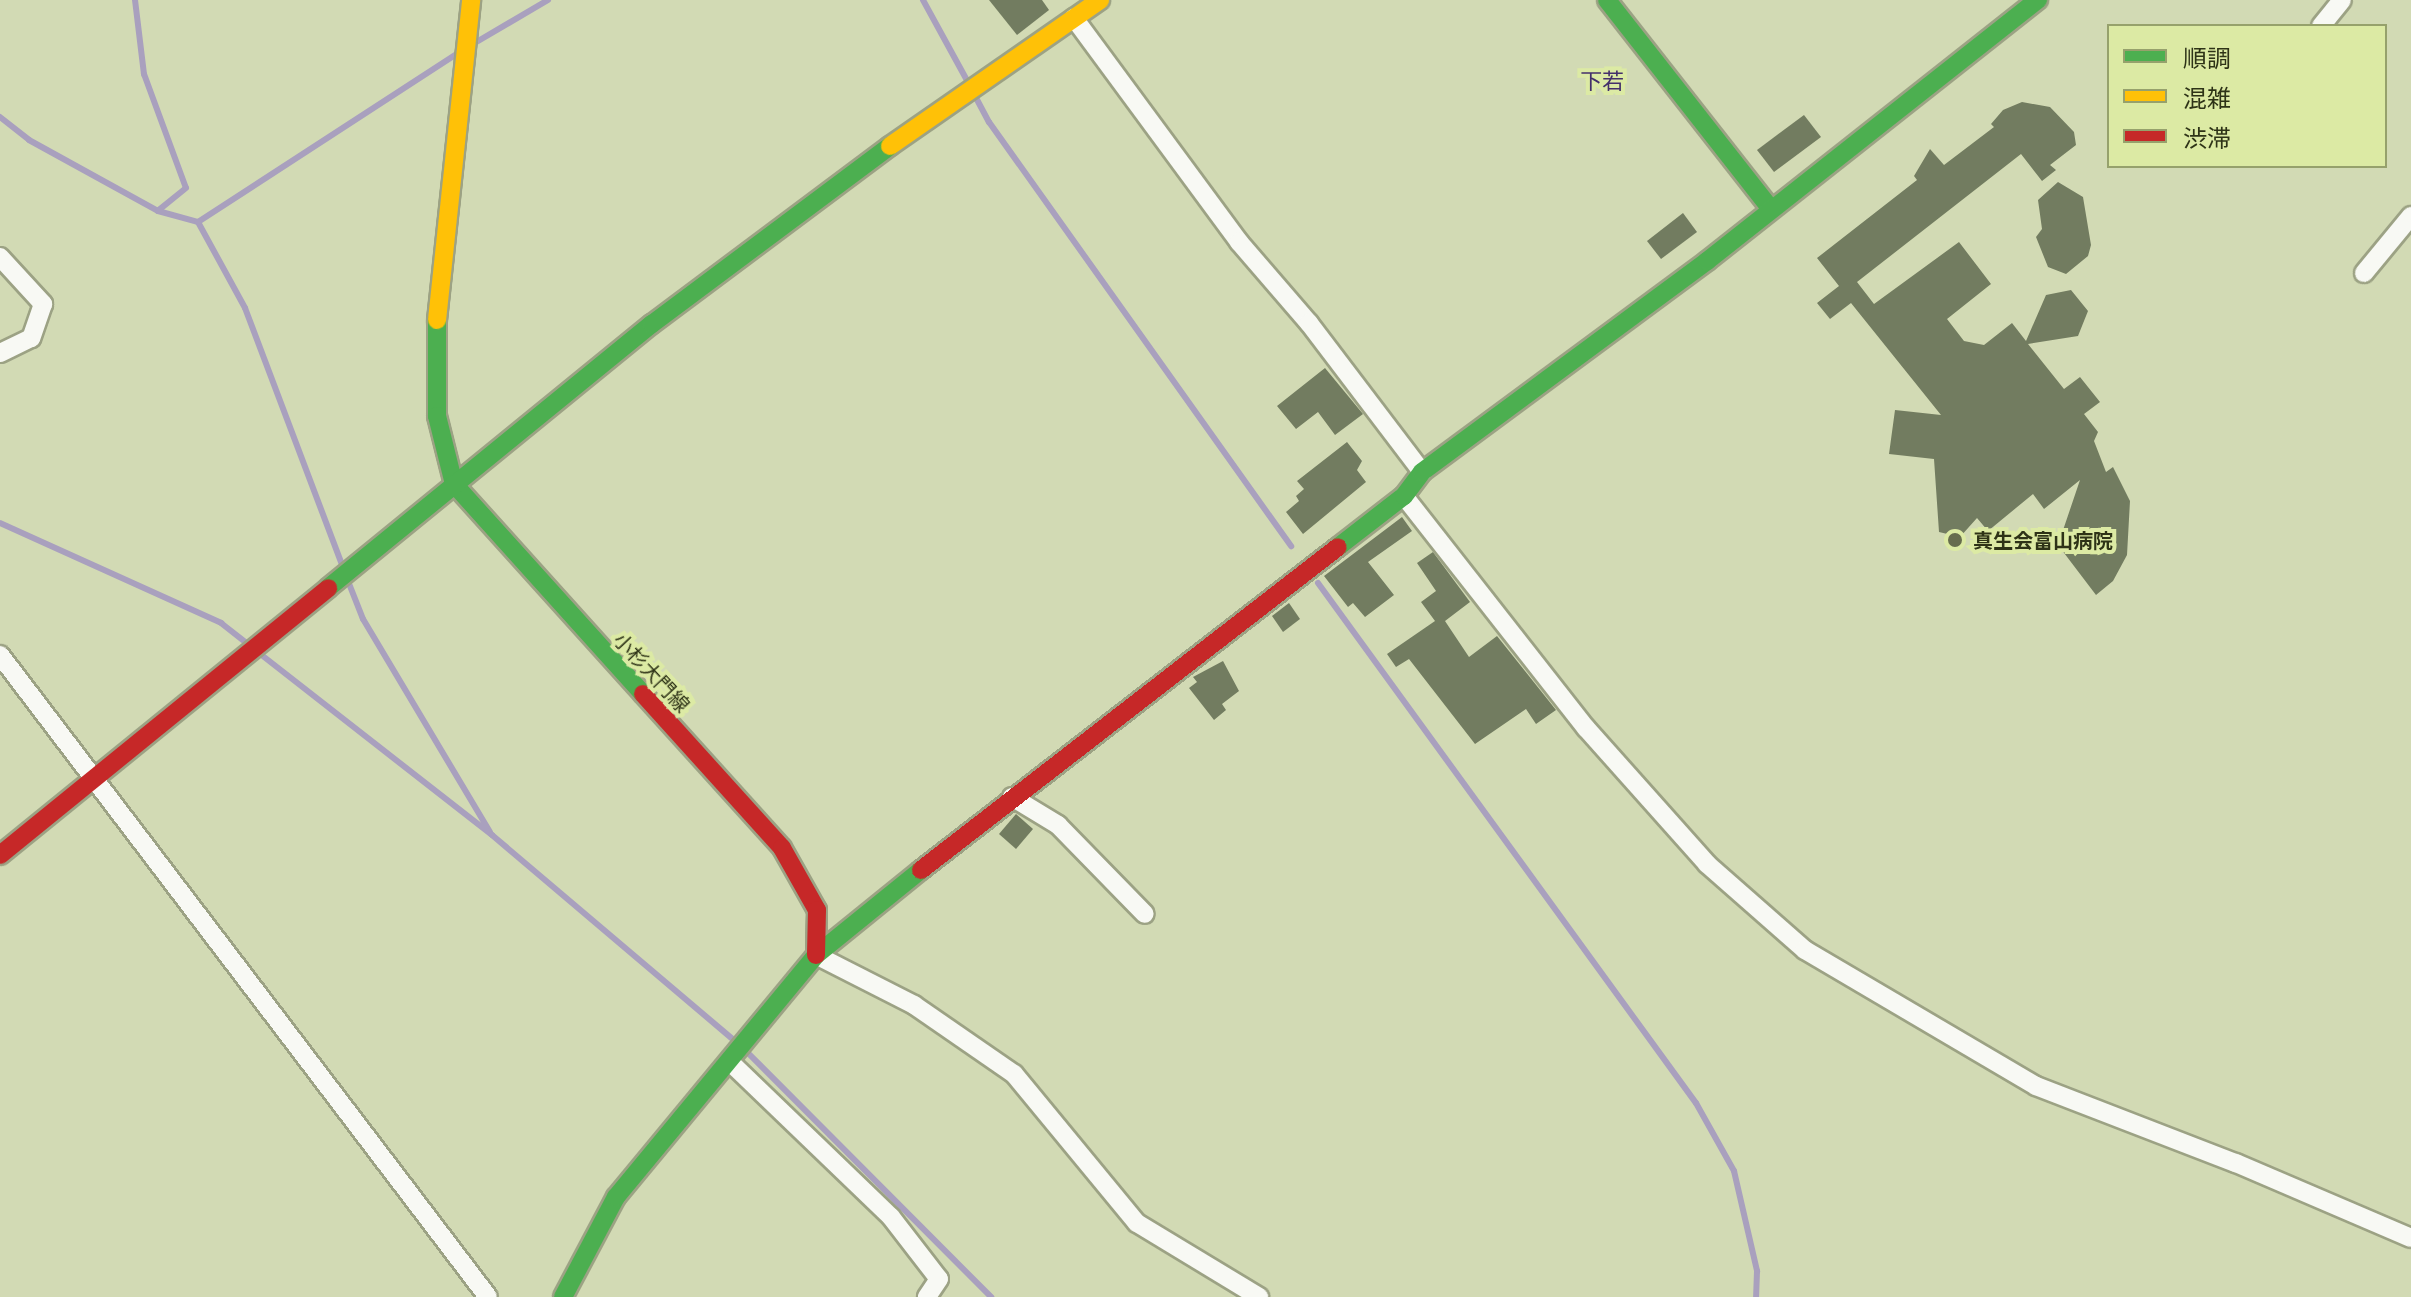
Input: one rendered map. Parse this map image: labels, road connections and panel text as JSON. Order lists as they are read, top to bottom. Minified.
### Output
{"streets":{"street":["小杉大門線"]},"districts":["下若"],"places":["真生会富山病院"],"legend":["順調","混雑","渋滞"]}
